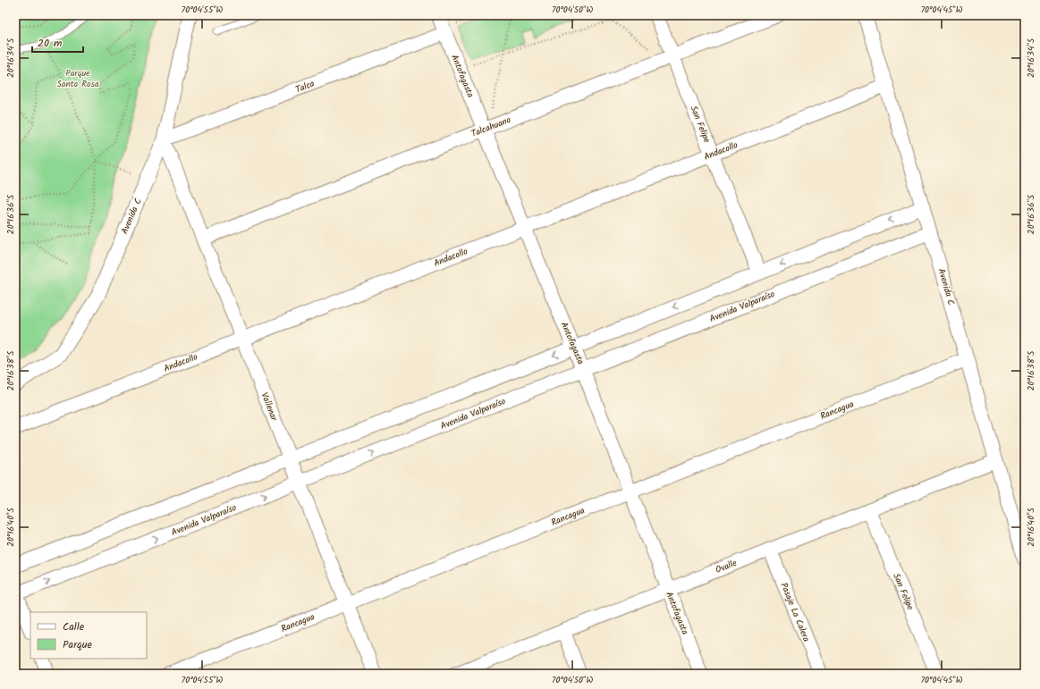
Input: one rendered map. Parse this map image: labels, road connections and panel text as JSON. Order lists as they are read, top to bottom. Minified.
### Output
{"streets":{"street":["Antofagasta","Talca","San Felipe","Talcahuano","Andacollo","Avenida C","Avenida Valparaíso","Vallenar","Rancagua","Ovalle","Pasaje La Calera"]},"crossings":[["Antofagasta","Talca"],["Antofagasta","Talcahuano"],["Antofagasta","Andacollo"],["Antofagasta","Avenida Valparaíso"],["Antofagasta","Rancagua"],["Antofagasta","Ovalle"],["Talca","Avenida C"],["Talca","Vallenar"],["San Felipe","Talcahuano"],["San Felipe","Andacollo"],["San Felipe","Ovalle"],["Talcahuano","Vallenar"],["Andacollo","Avenida C"],["Andacollo","Vallenar"],["Avenida C","Avenida Valparaíso"],["Avenida C","Vallenar"],["Avenida C","Rancagua"],["Avenida C","Ovalle"],["Avenida Valparaíso","Vallenar"],["Vallenar","Rancagua"],["Ovalle","Pasaje La Calera"]],"parks":["Parque Santa Rosa"],"legend":["Calle","Parque"],"scale_bar":"20 m","coordinates":["70°04'55\"W","70°04'50\"W","70°04'45\"W","20°16'34\"S","20°16'36\"S","20°16'38\"S","20°16'40\"S"]}
